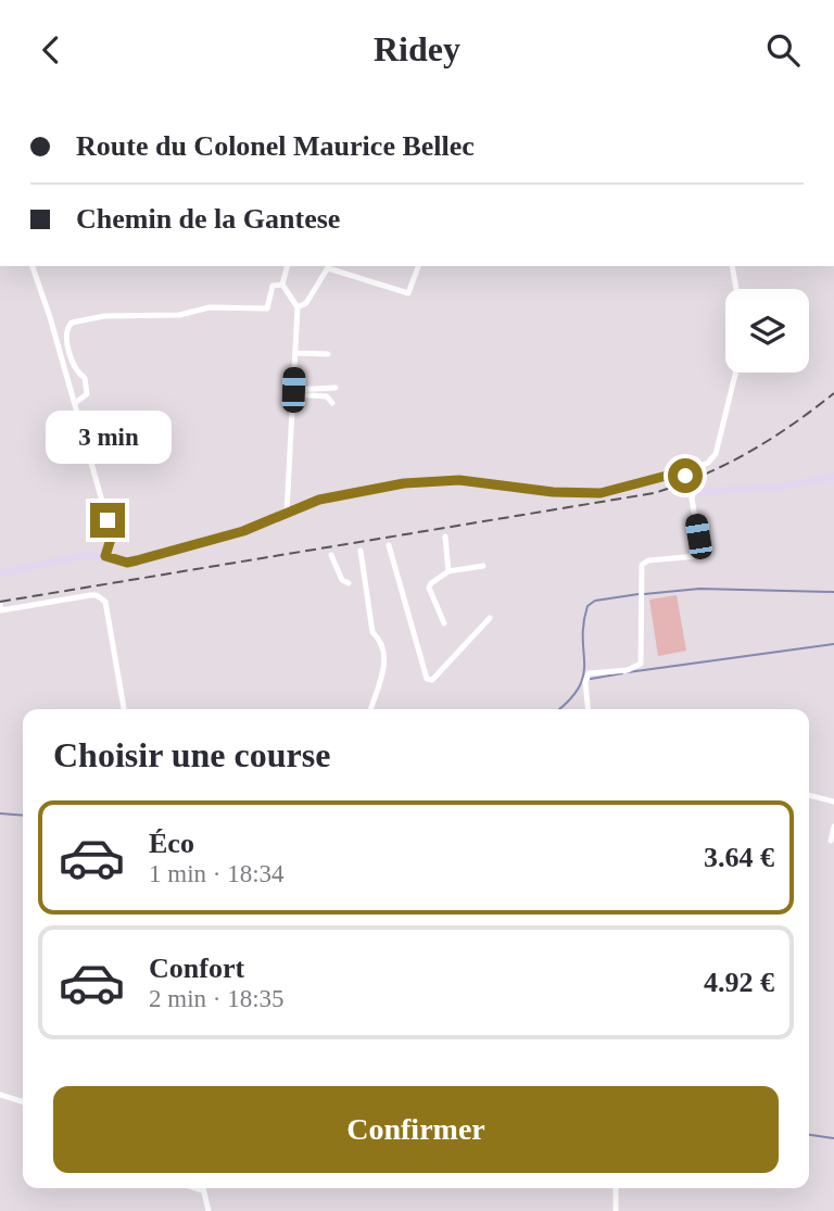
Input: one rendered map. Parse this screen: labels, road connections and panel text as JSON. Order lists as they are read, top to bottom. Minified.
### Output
{"page":{"header":"Ridey","banner":["Route du Colonel Maurice Bellec","Chemin de la Gantese"],"bubble":"3 min","heading":"Choisir une course","list":[{"name":"Éco","note":"1 min · 18:34","value":"3.64 €"},{"name":"Confort","note":"2 min · 18:35","value":"4.92 €"}],"buttons":"Confirmer"}}
